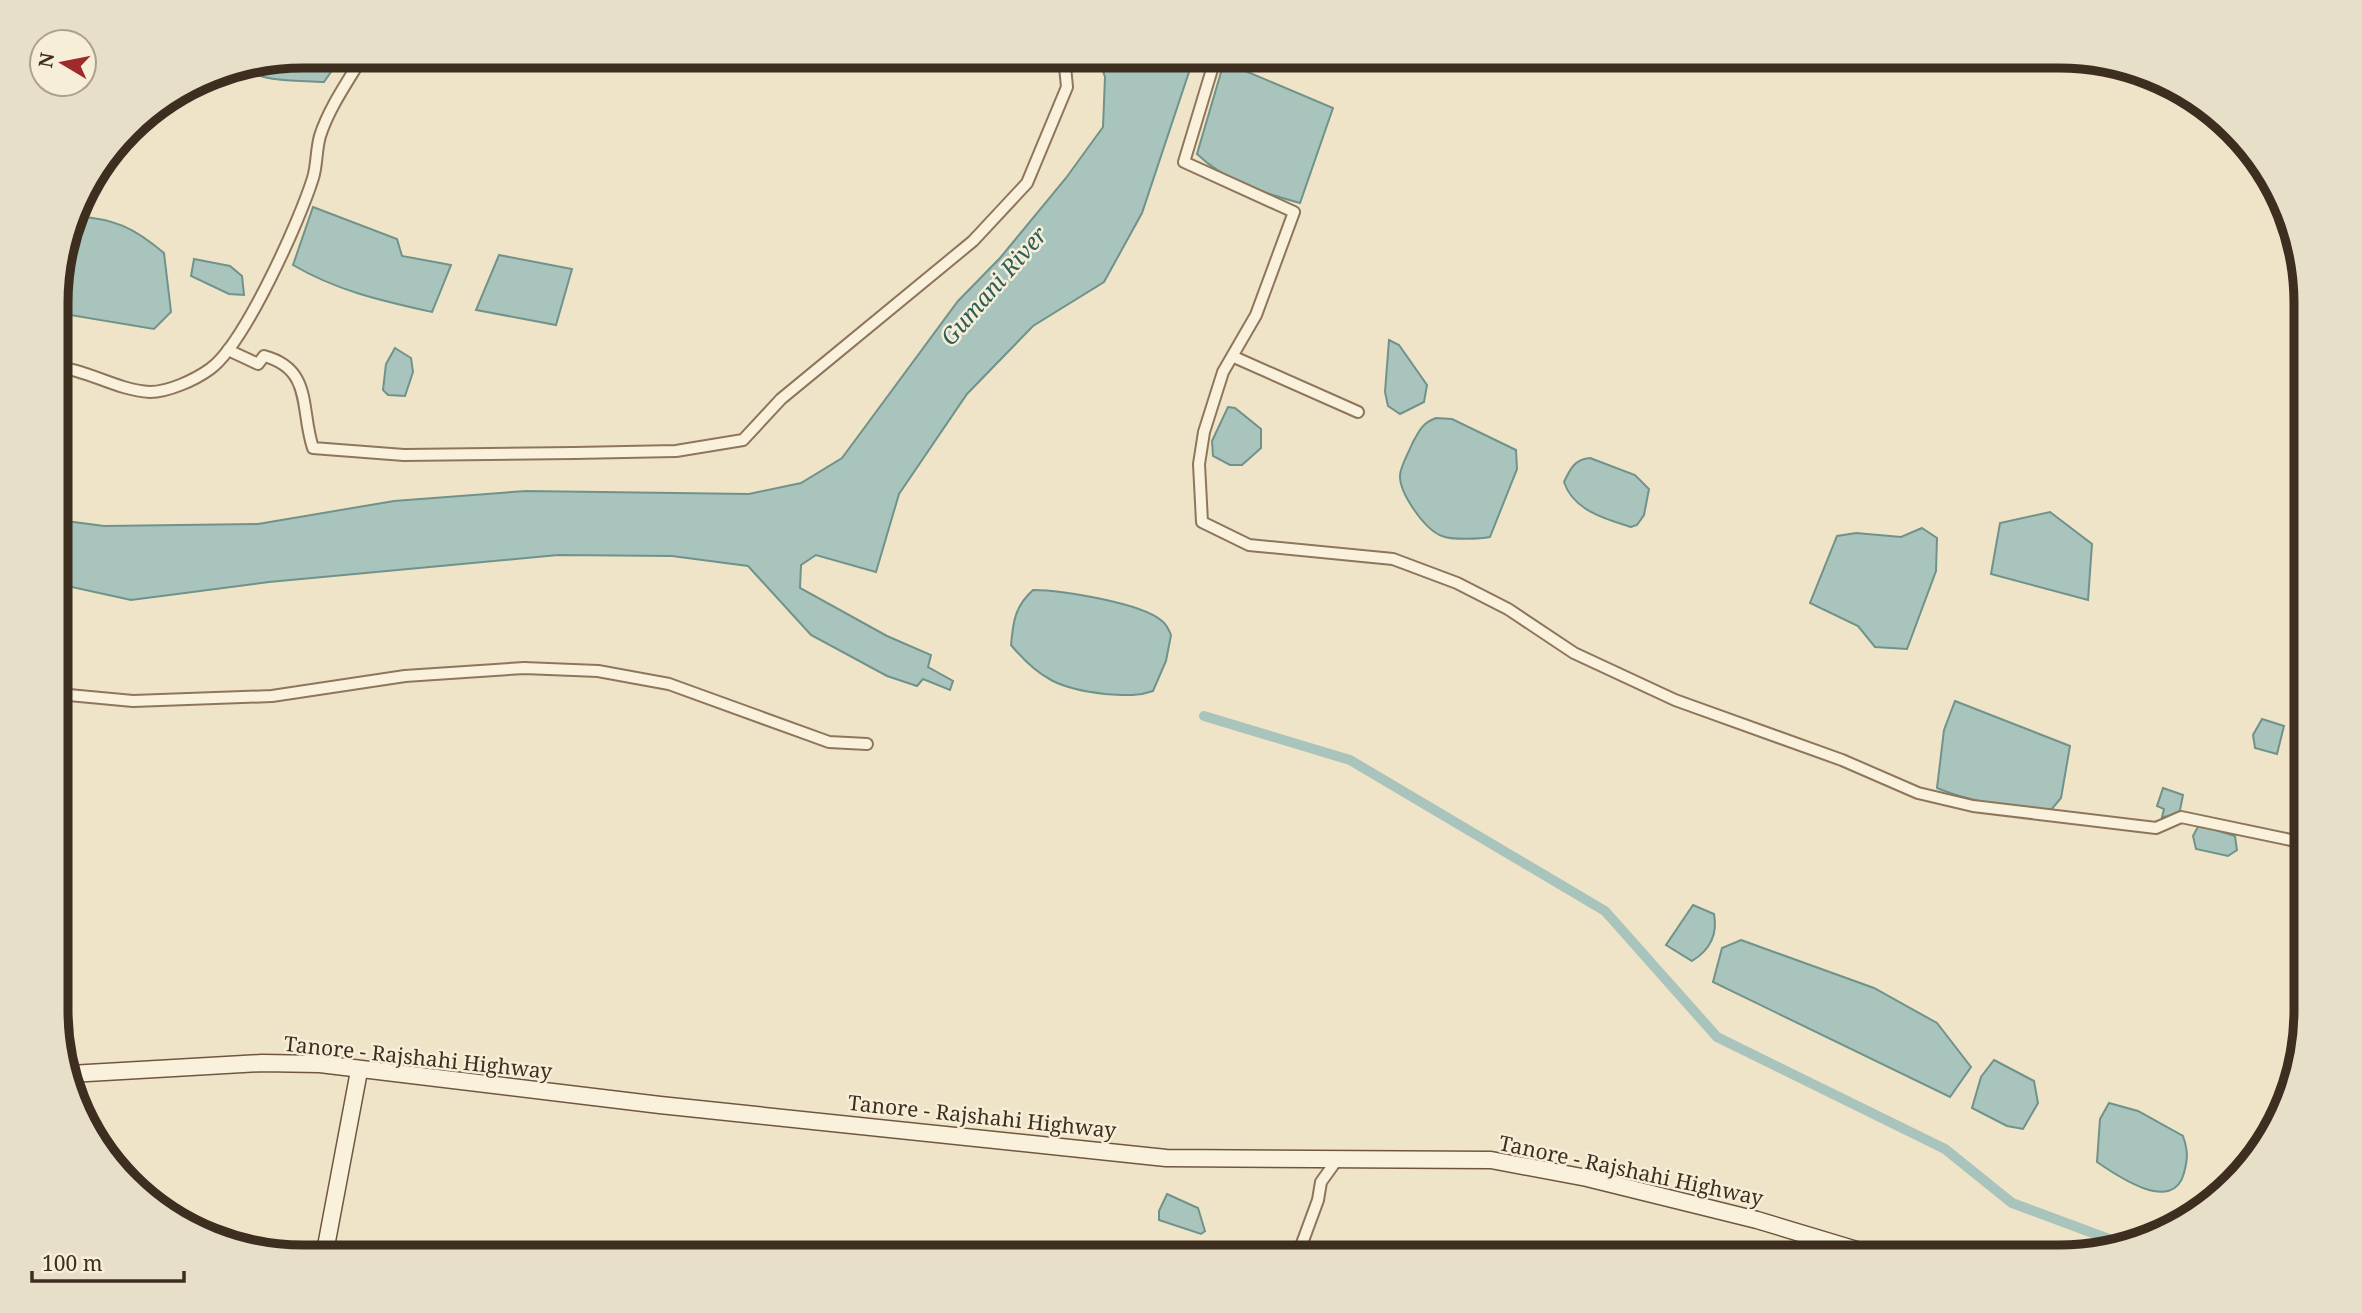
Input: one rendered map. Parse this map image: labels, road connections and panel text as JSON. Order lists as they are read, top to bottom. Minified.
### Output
{"streets":{"main road":["Tanore - Rajshahi Highway"]},"water":["Gumani River"],"scale_bar":"100 m","north":"left"}
